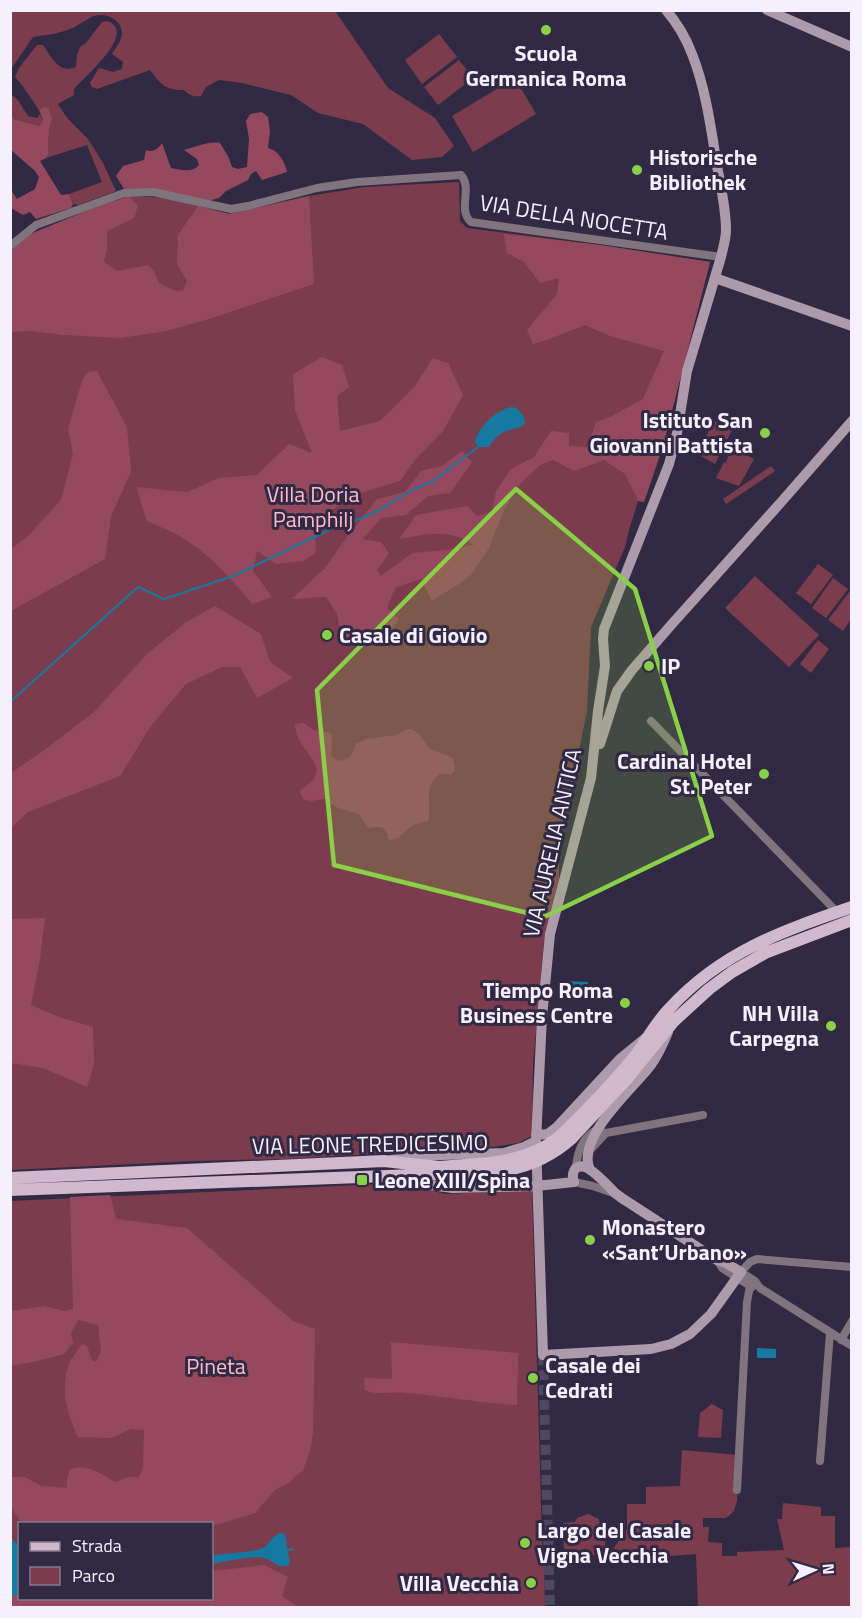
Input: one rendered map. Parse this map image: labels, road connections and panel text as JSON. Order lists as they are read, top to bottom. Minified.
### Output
{"streets":{"main road":["VIA AURELIA ANTICA","VIA LEONE TREDICESIMO"],"street":["VIA DELLA NOCETTA"]},"crossings":[["VIA DELLA NOCETTA","VIA AURELIA ANTICA"]],"parks":["Villa Doria Pamphilj","Pineta"],"places":{"other":["Scuola Germanica Roma","Historische Bibliothek","Istituto San Giovanni Battista","Casale di Giovio","IP","Cardinal Hotel St. Peter","Tiempo Roma Business Centre","NH Villa Carpegna","Monastero «Sant’Urbano»","Casale dei Cedrati","Largo del Casale Vigna Vecchia","Villa Vecchia"],"transit":["Leone XIII/Spina"]},"legend":["Strada","Parco"],"north":"right"}
